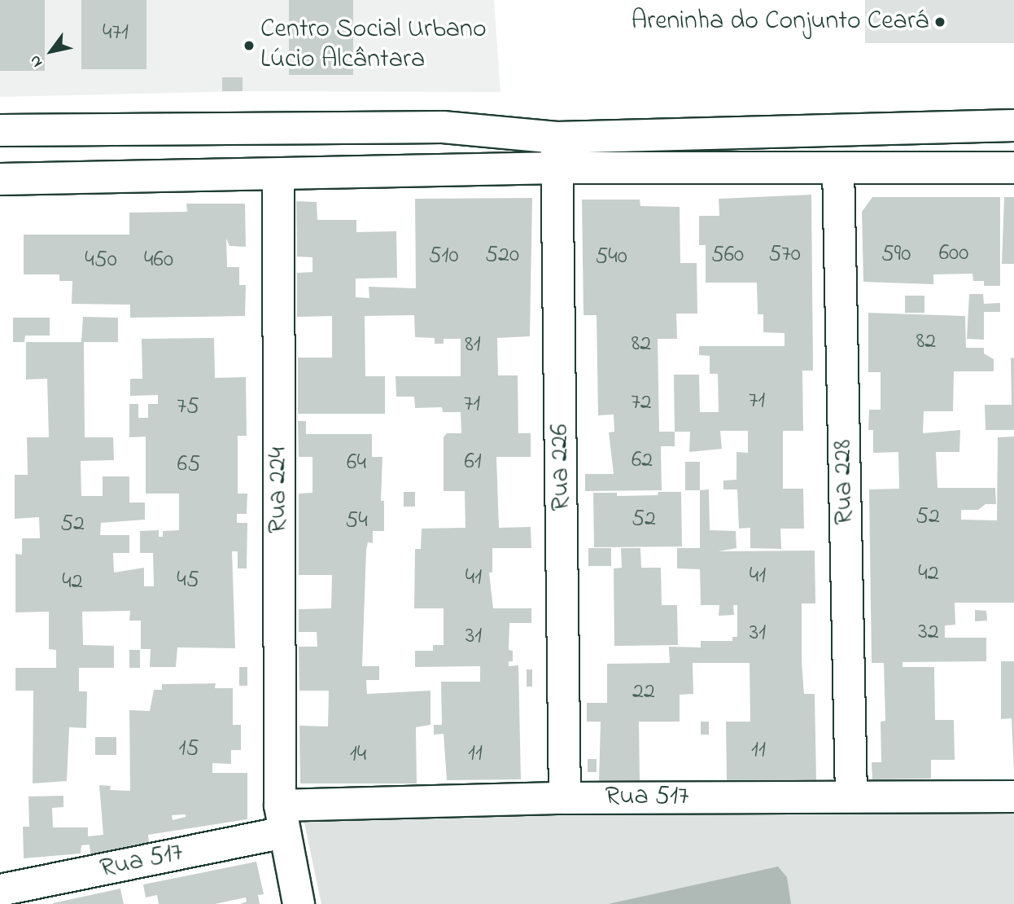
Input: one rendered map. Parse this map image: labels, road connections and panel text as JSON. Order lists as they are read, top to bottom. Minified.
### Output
{"streets":{"street":["Rua 226","Rua 228","Rua 224","Rua 517"]},"crossings":[["Rua 226","Rua 517"],["Rua 228","Rua 517"],["Rua 224","Rua 517"]],"places":["Areninha do Conjunto Ceará","Centro Social Urbano Lúcio Alcântara"],"house_numbers":["471","600","570","590","520","560","510","540","450","460","82","82","81","71","72","71","75","62","61","64","65","52","52","54","52","42","41","41","45","42","32","31","31","22","15","11","11","14"],"north":"bottom left"}
